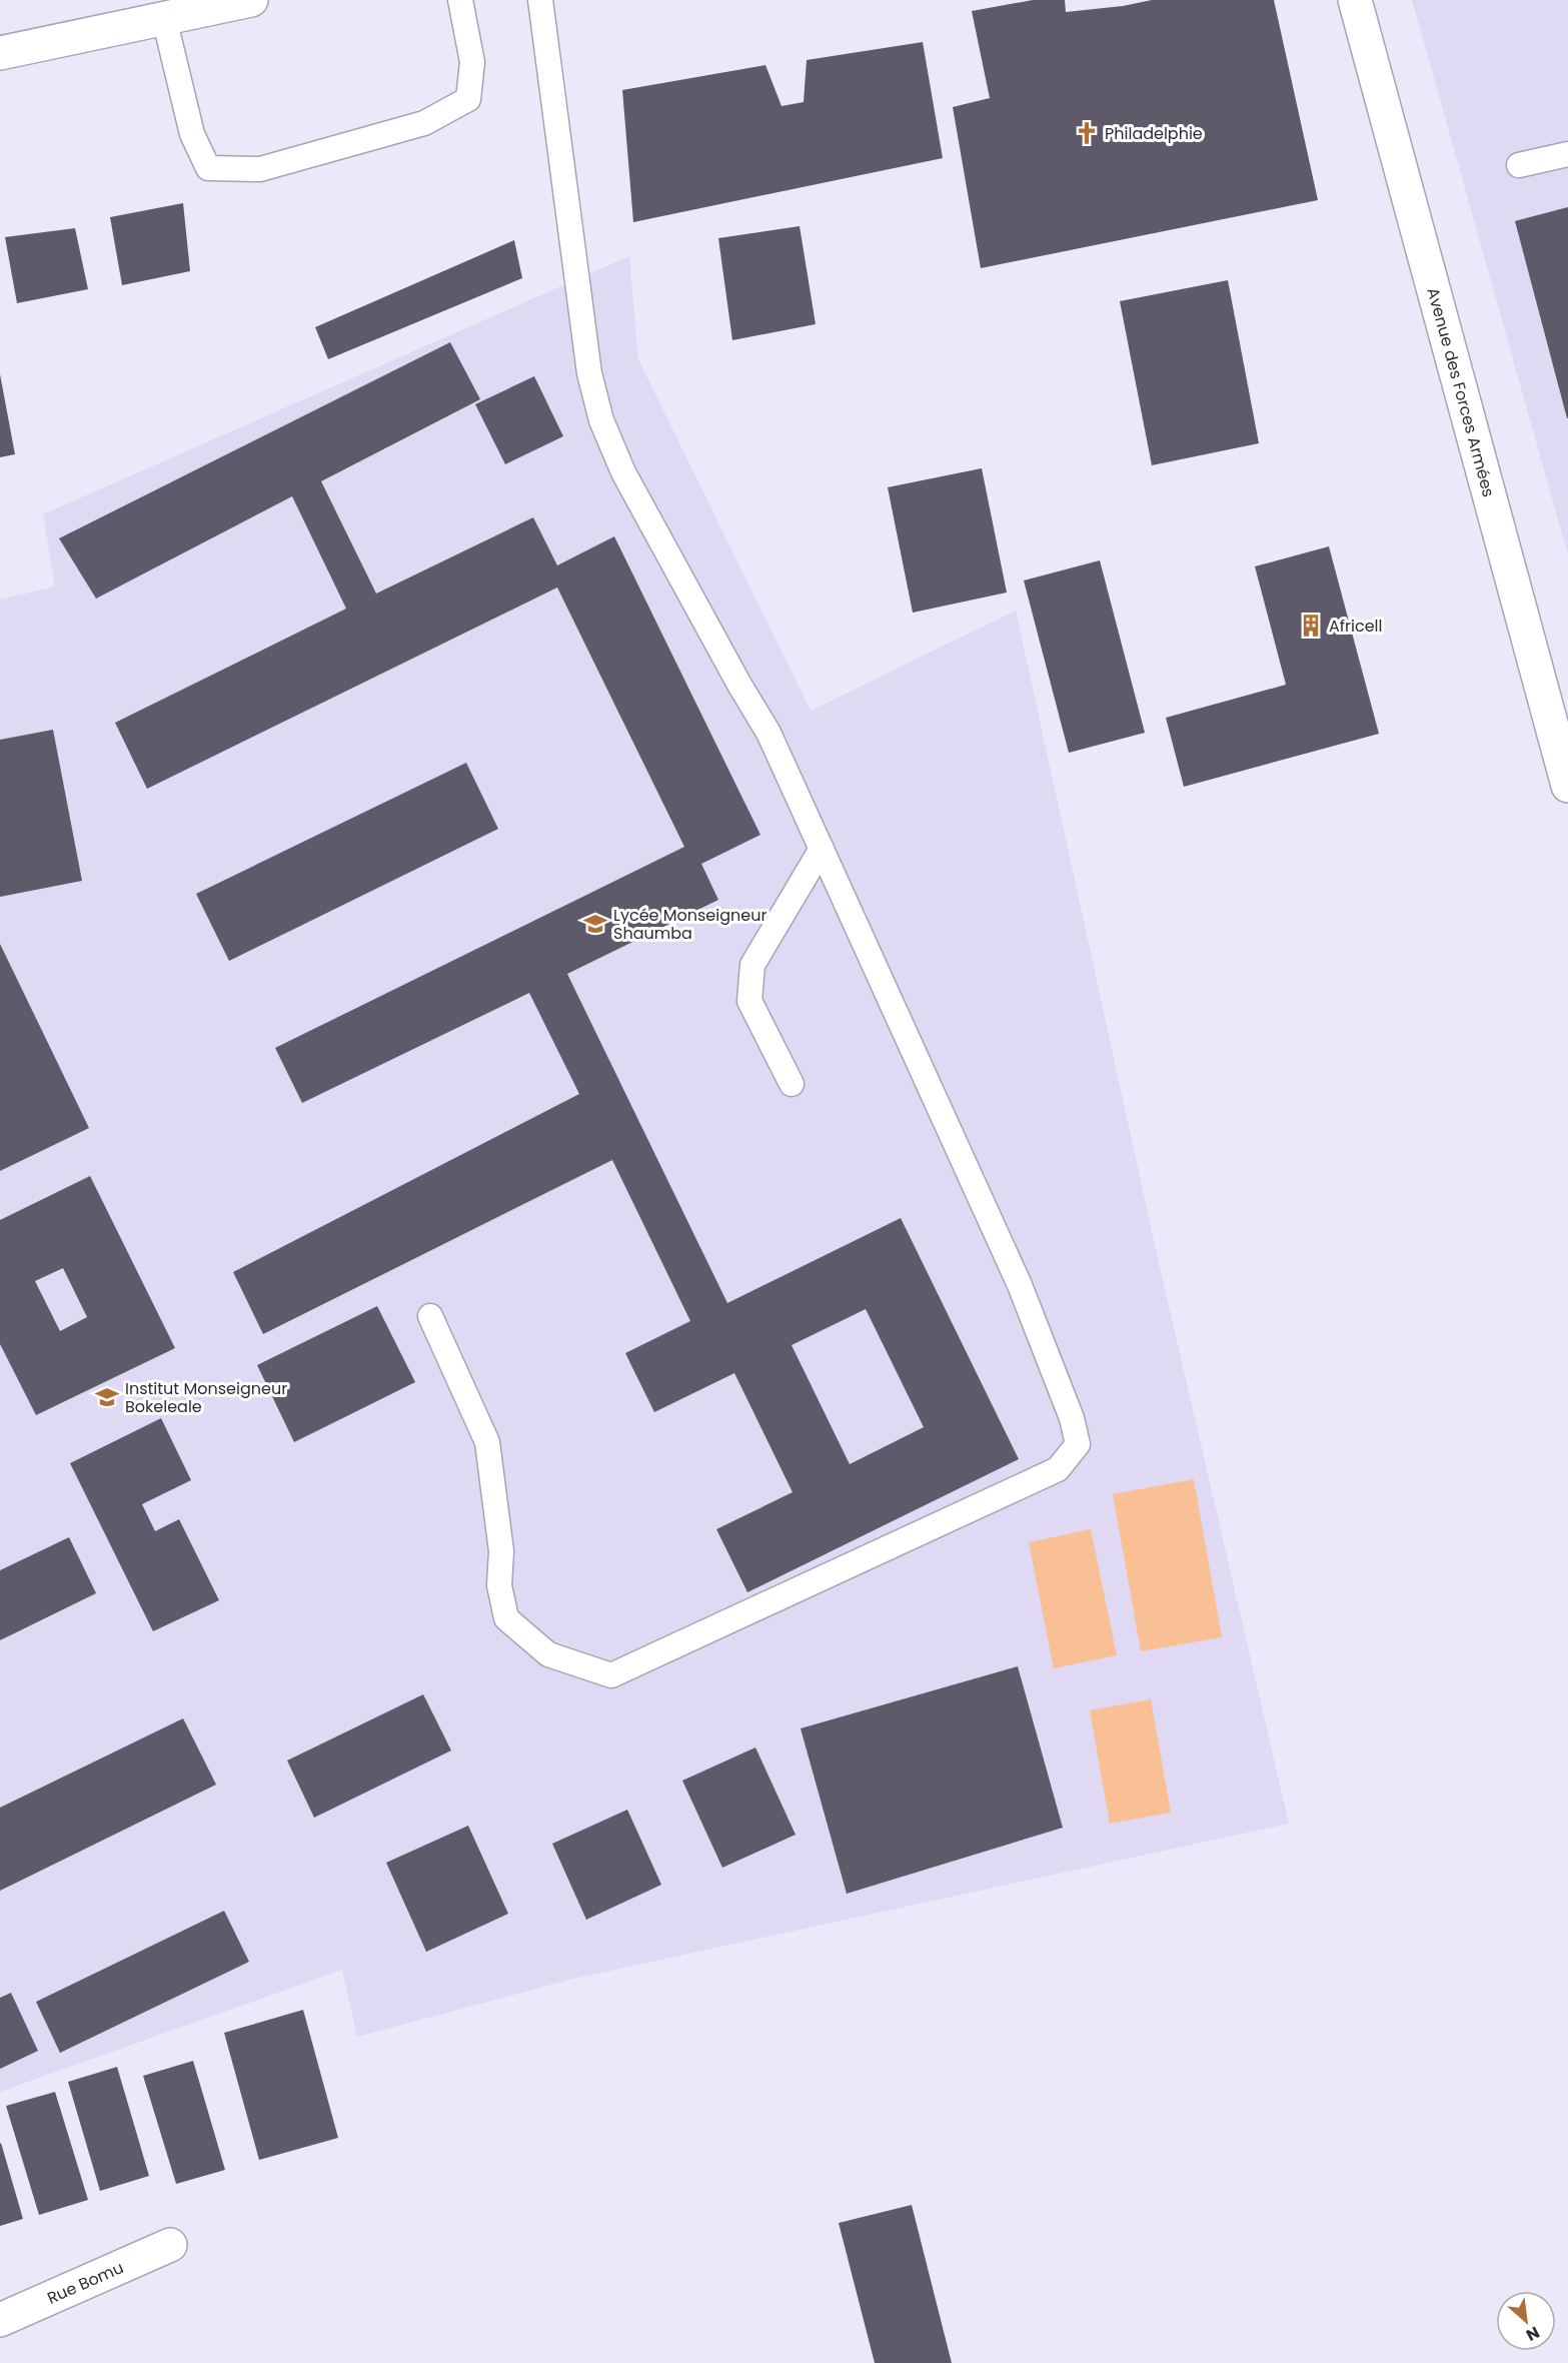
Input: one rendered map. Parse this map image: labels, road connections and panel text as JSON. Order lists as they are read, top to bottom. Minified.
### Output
{"streets":{"street":["Avenue des Forces Armées","Rue Bomu"]},"places":{"church":["Philadelphie"],"building":["Africell"],"school or university":["Lycée Monseigneur Shaumba","Institut Monseigneur Bokeleale"]},"north":"bottom right"}
